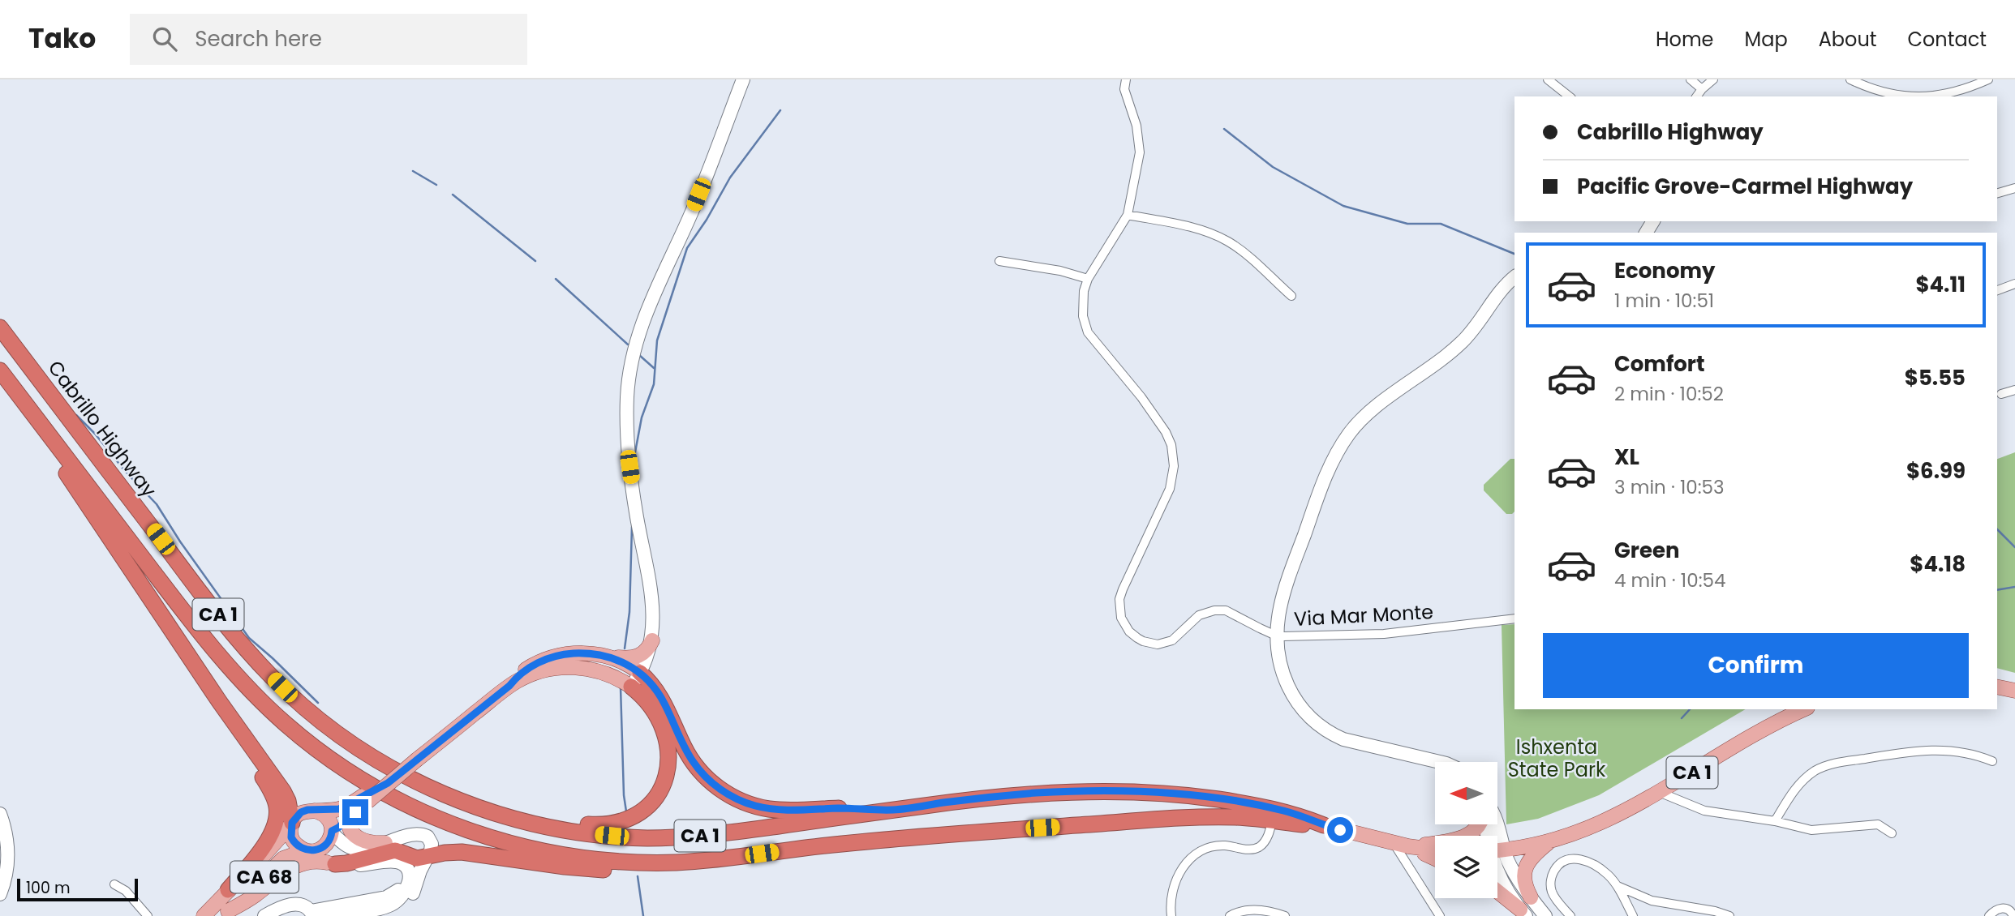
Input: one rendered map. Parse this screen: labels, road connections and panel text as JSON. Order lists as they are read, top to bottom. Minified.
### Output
{"streets":{"highway":["Cabrillo Highway","CA 1","CA 68"],"street":["Via Mar Monte"]},"crossings":[["Cabrillo Highway","CA 68"]],"parks":["Ishxenta State Park"],"scale_bar":"100 m","north":"left","page":{"header":"Tako","search":"Search here","nav":["Home","Map","About","Contact"],"banner":["Cabrillo Highway","Pacific Grove-Carmel Highway"],"list":[{"name":"Economy","note":"1 min · 10:51","value":"$4.11"},{"name":"Comfort","note":"2 min · 10:52","value":"$5.55"},{"name":"XL","note":"3 min · 10:53","value":"$6.99"},{"name":"Green","note":"4 min · 10:54","value":"$4.18"}],"buttons":"Confirm","scale":"100 m"}}
